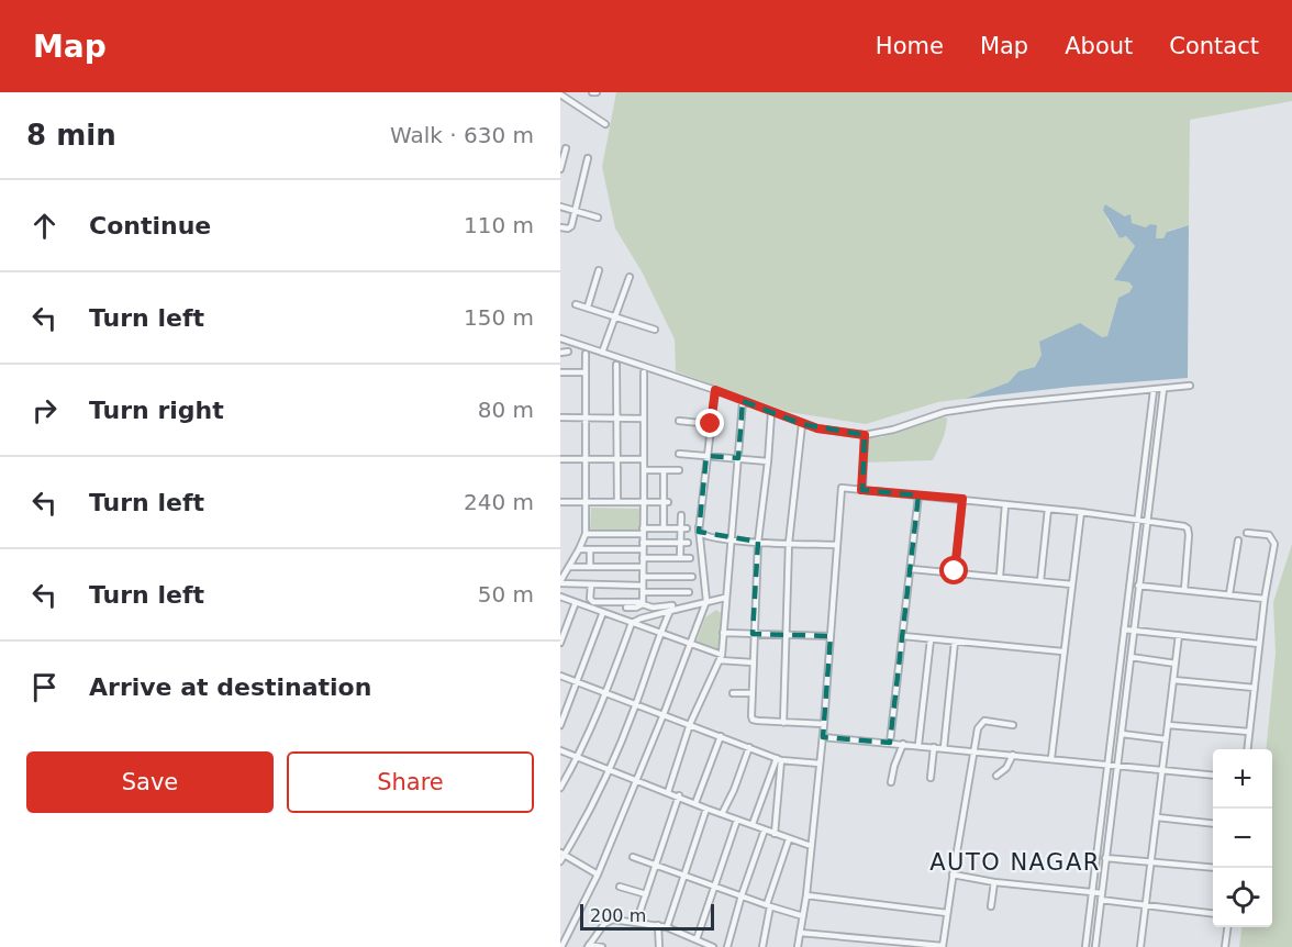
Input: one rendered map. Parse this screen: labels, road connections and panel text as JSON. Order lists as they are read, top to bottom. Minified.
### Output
{"districts":["AUTO NAGAR"],"scale_bar":"200 m","page":{"header":"Map","nav":["Home","Map","About","Contact"],"heading":["8 min","Walk · 630 m"],"list":[["Continue","110 m"],["Turn left","150 m"],["Turn right","80 m"],["Turn left","240 m"],["Turn left","50 m"],"Arrive at destination"],"buttons":["Save","Share"],"map_buttons":["+","−"],"scale":"200 m"}}
